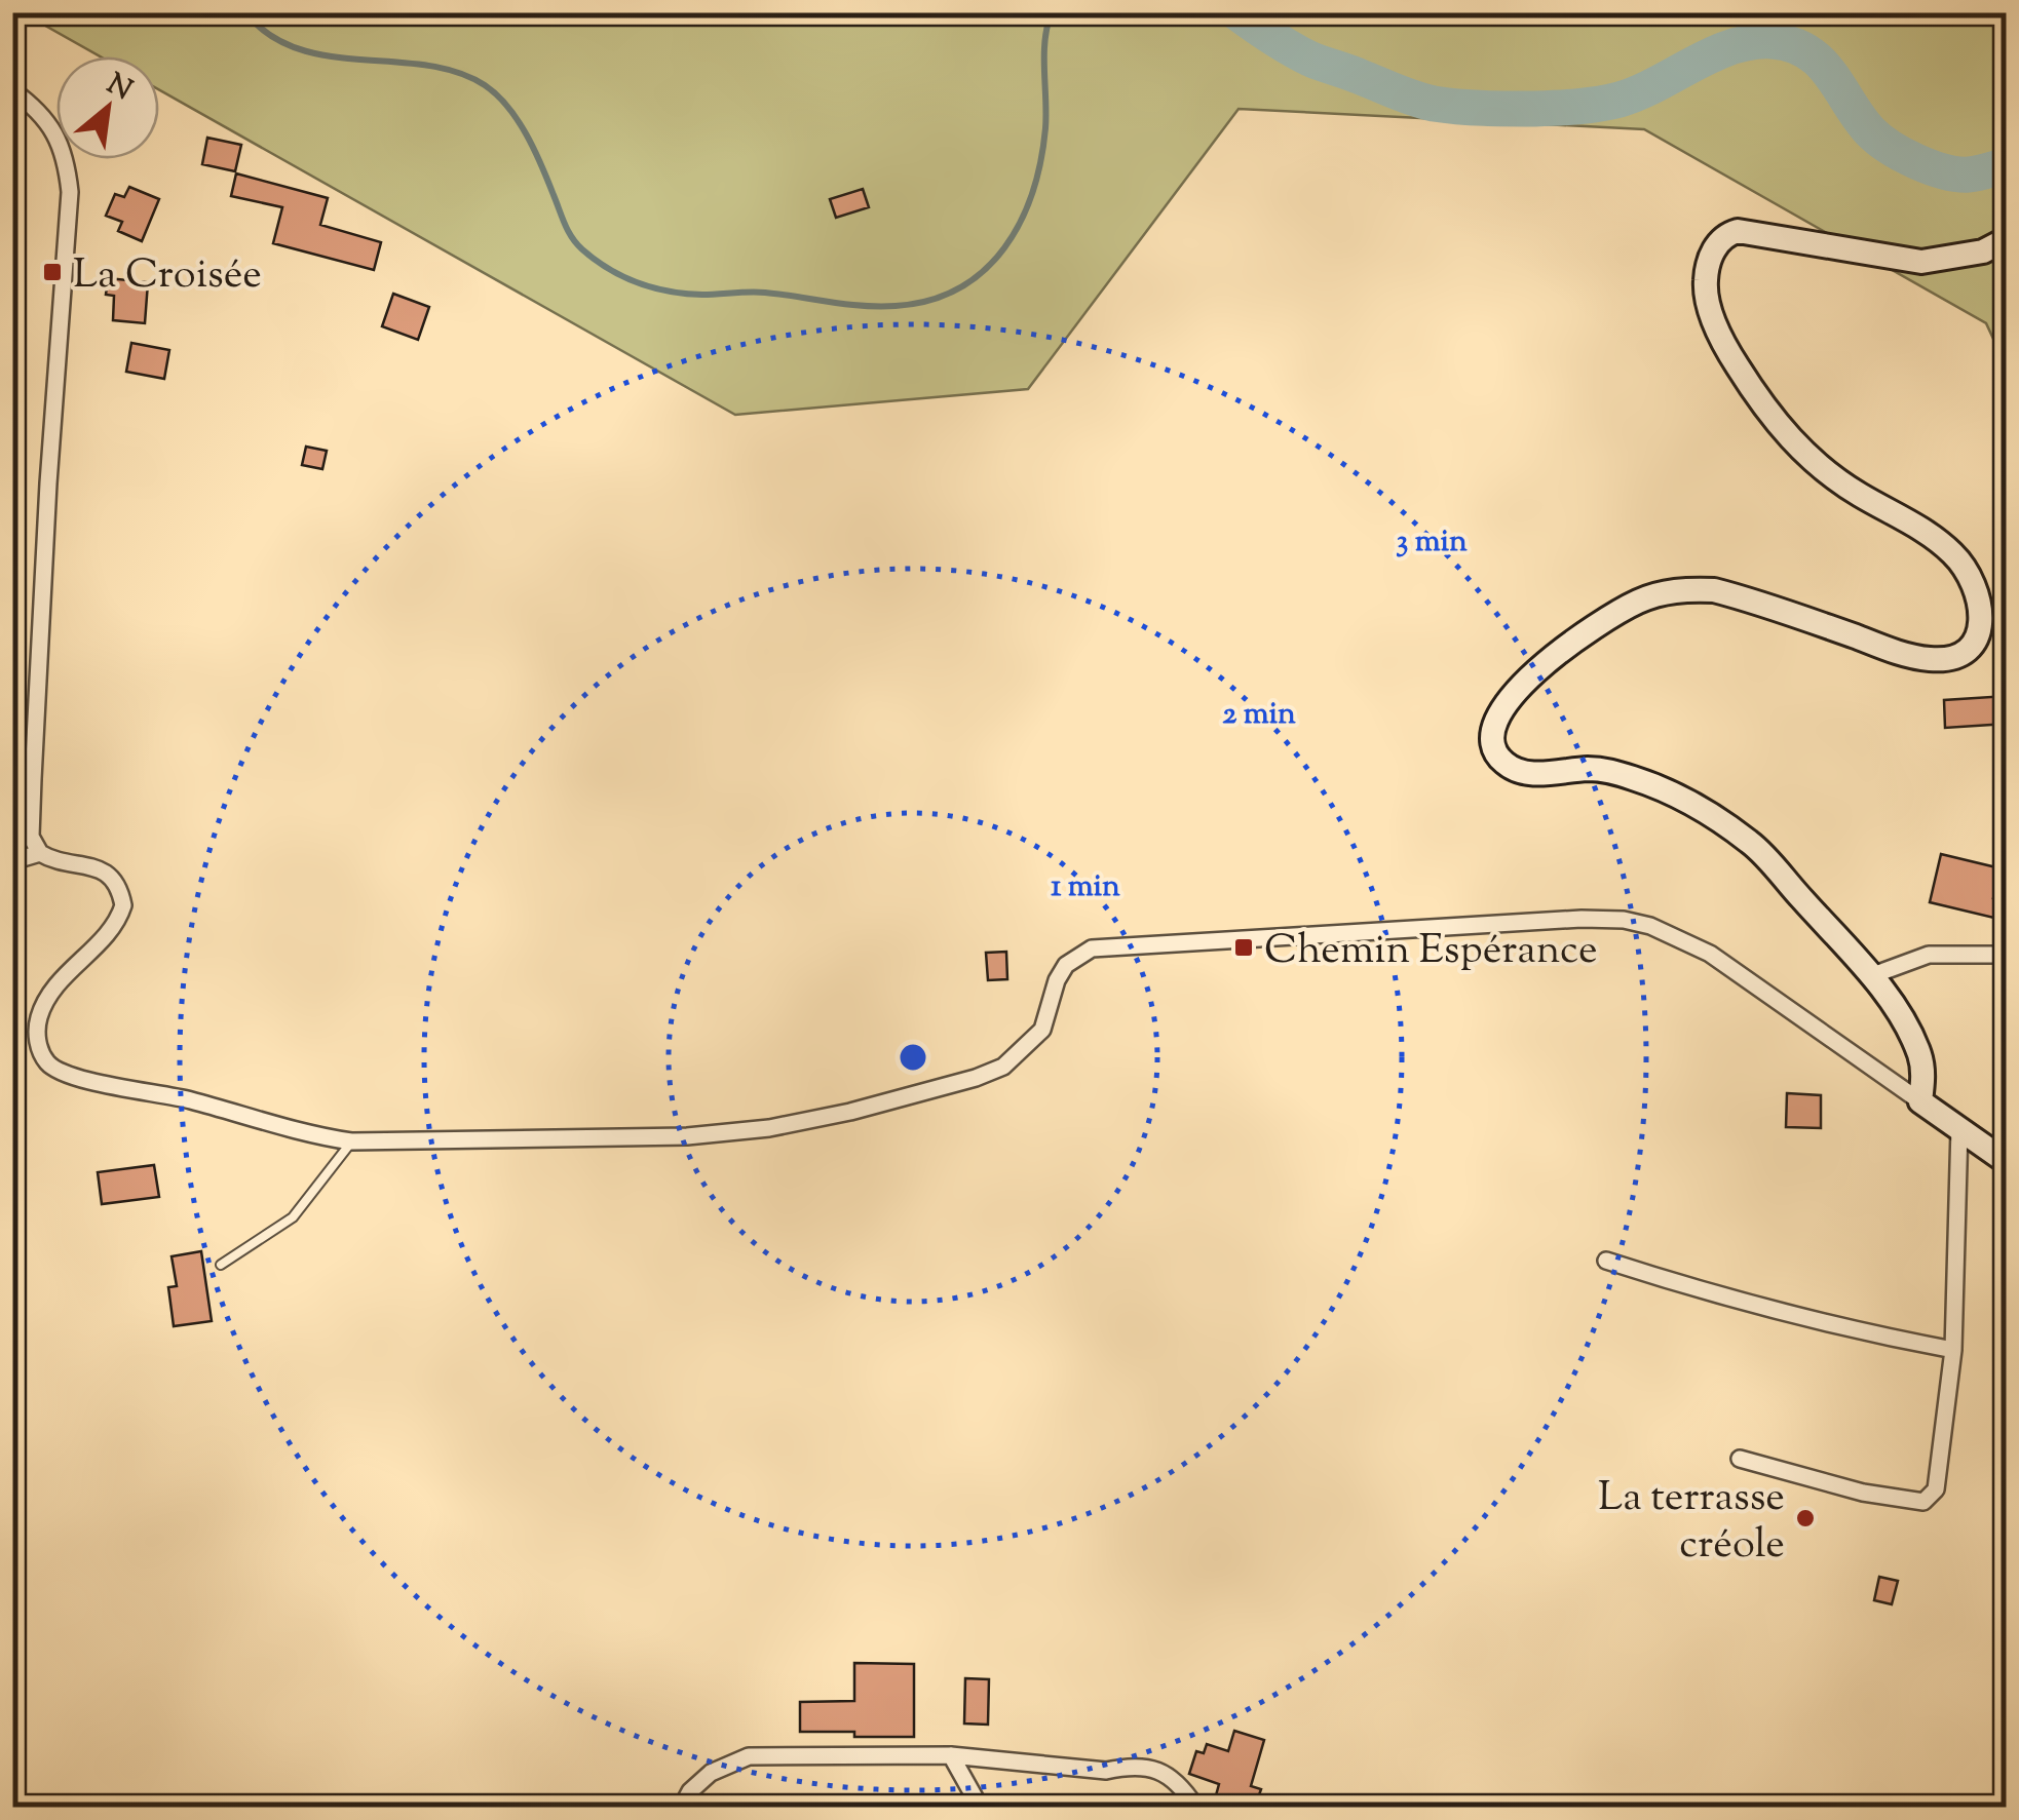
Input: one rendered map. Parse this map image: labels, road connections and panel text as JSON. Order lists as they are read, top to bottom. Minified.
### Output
{"places":{"transit":["La Croisée","Chemin Espérance"],"other":["La terrasse créole"]},"north":"top right","rings":["3 min","2 min","1 min"]}
